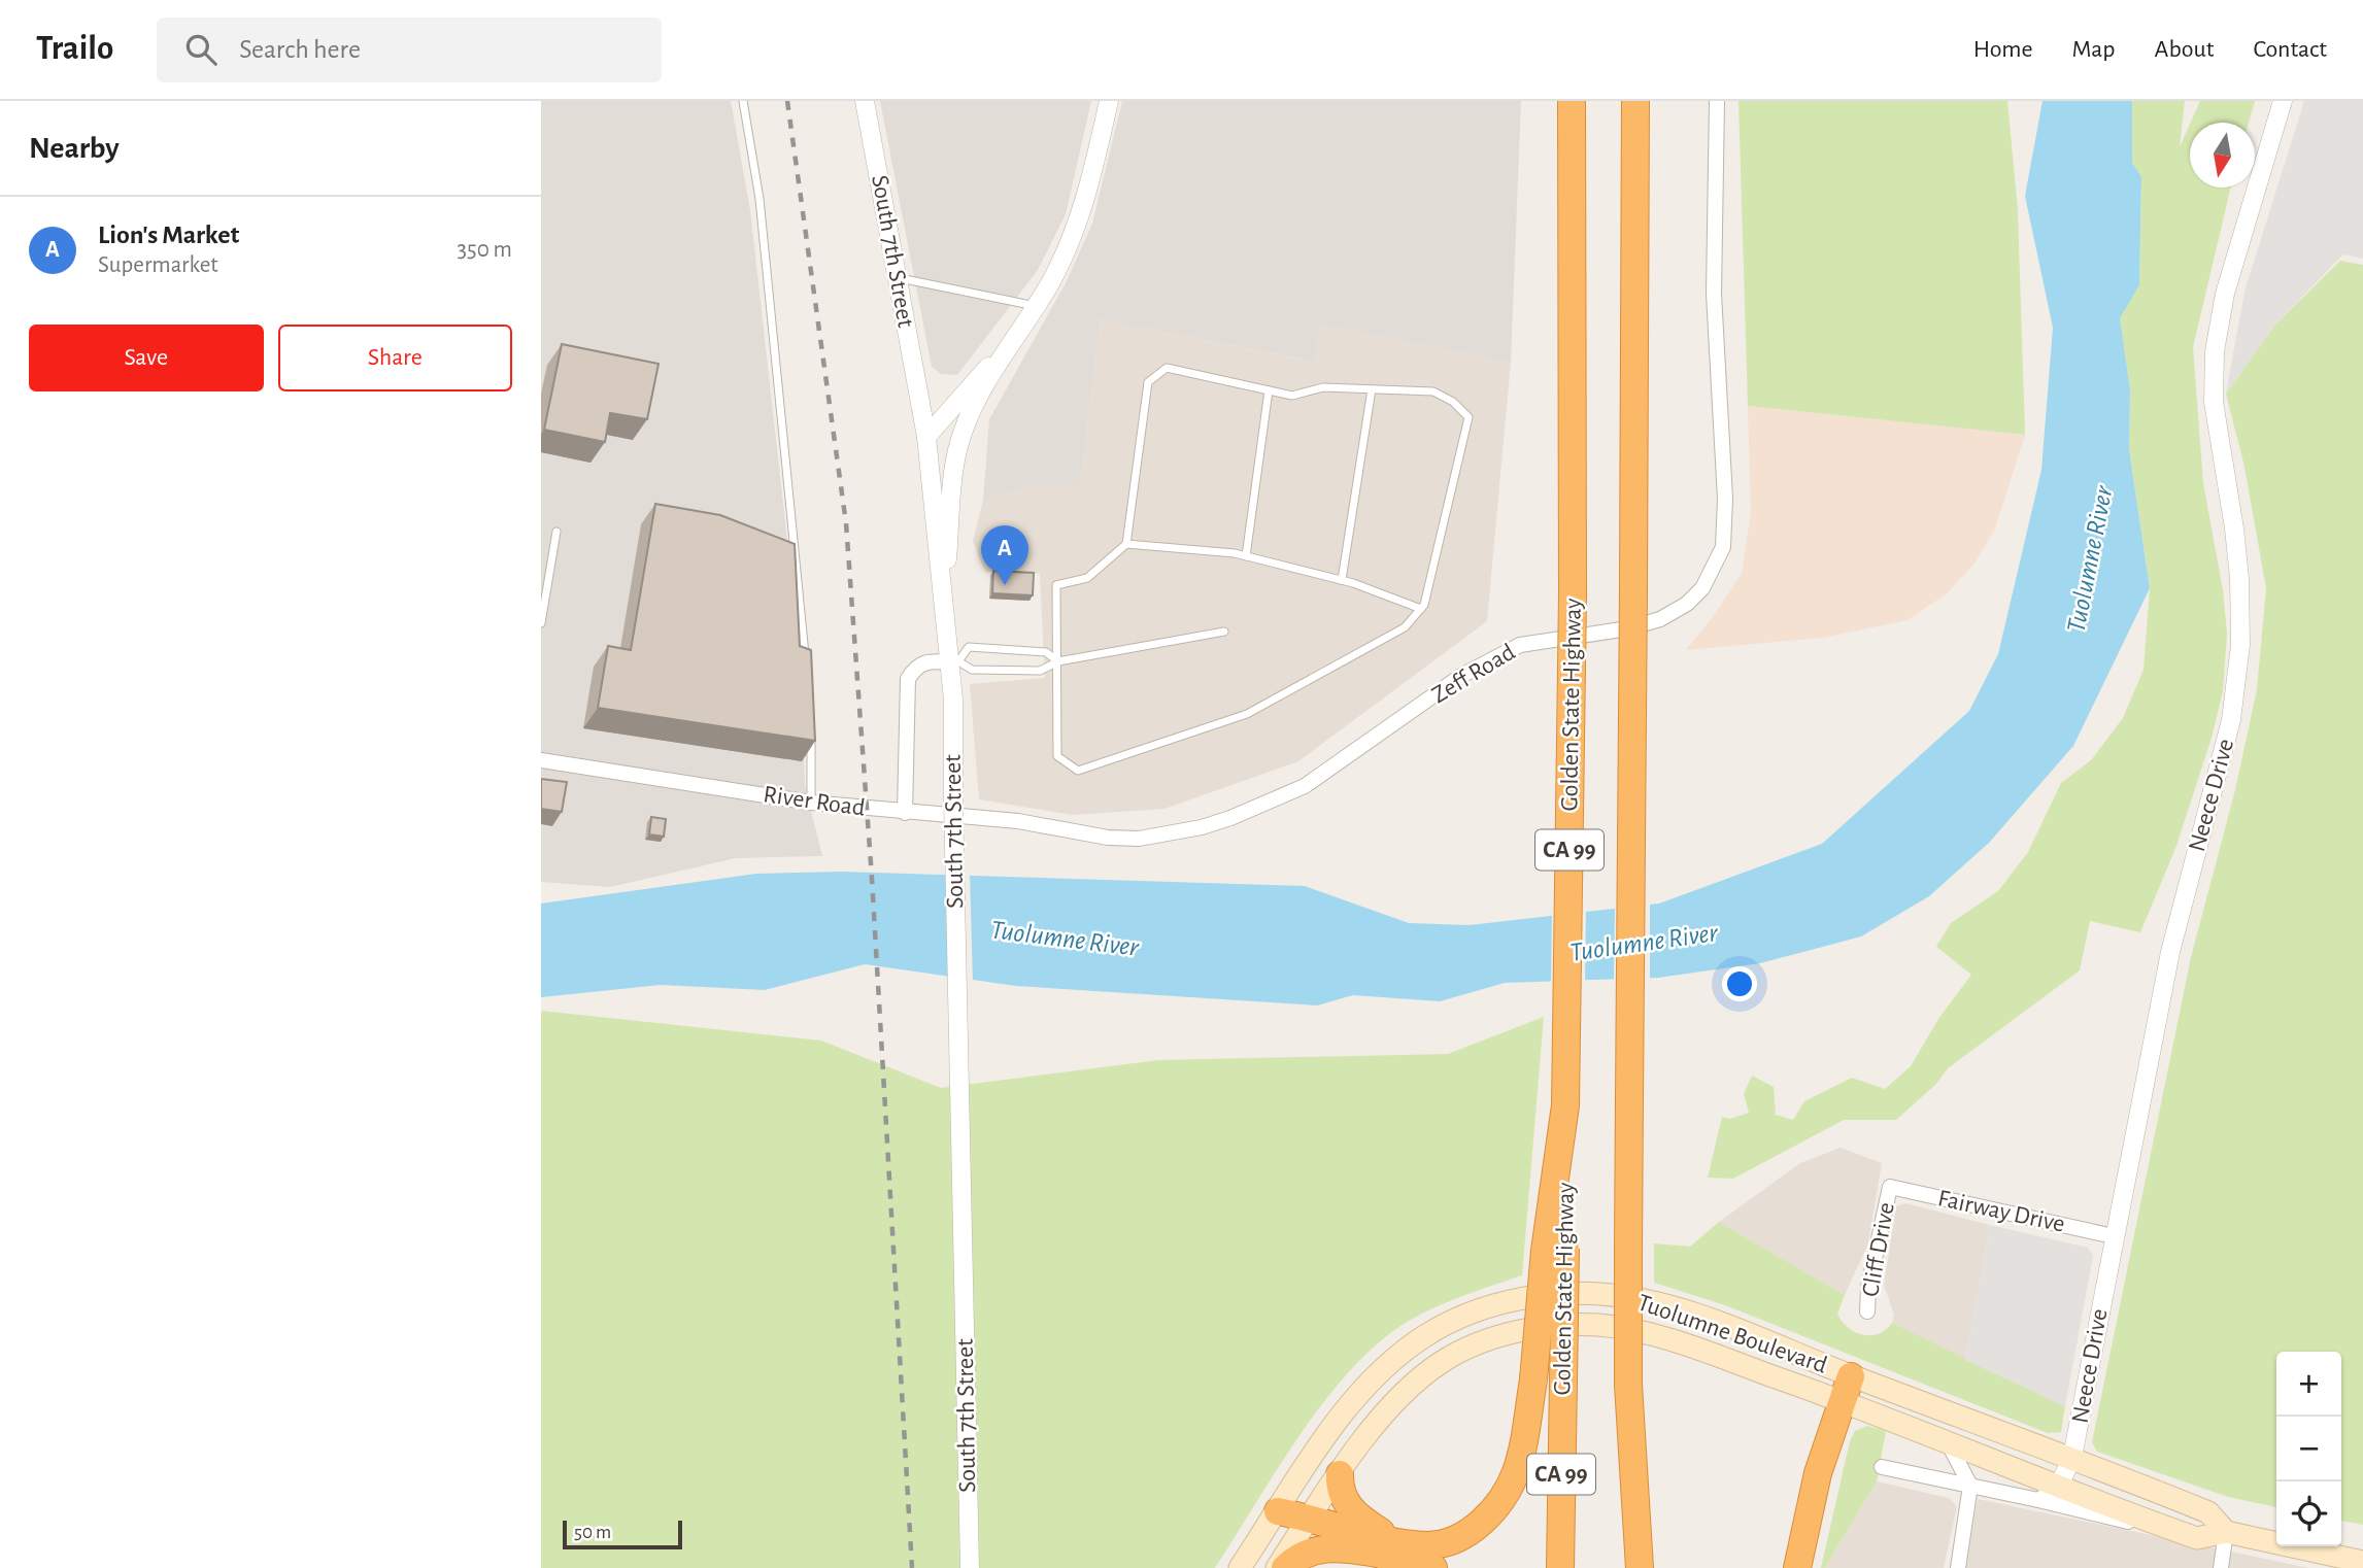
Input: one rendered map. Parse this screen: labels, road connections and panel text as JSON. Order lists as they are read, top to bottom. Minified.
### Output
{"streets":{"highway":["Golden State Highway","CA 99"],"main road":["Tuolumne Boulevard"],"street":["South 7th Street","Zeff Road","Neece Drive","River Road","Fairway Drive","Cliff Drive"]},"crossings":[["Zeff Road","River Road"],["Neece Drive","Fairway Drive"],["Neece Drive","Tuolumne Boulevard"],["Fairway Drive","Cliff Drive"]],"water":["Tuolumne River"],"scale_bar":"50 m","north":"bottom","page":{"header":"Trailo","search":"Search here","nav":["Home","Map","About","Contact"],"heading":"Nearby","list":[{"mark":"A","name":"Lion's Market","note":"Supermarket","value":"350 m"}],"buttons":["Save","Share"],"pins":"A","map_buttons":["+","−"],"scale":"50 m"}}
